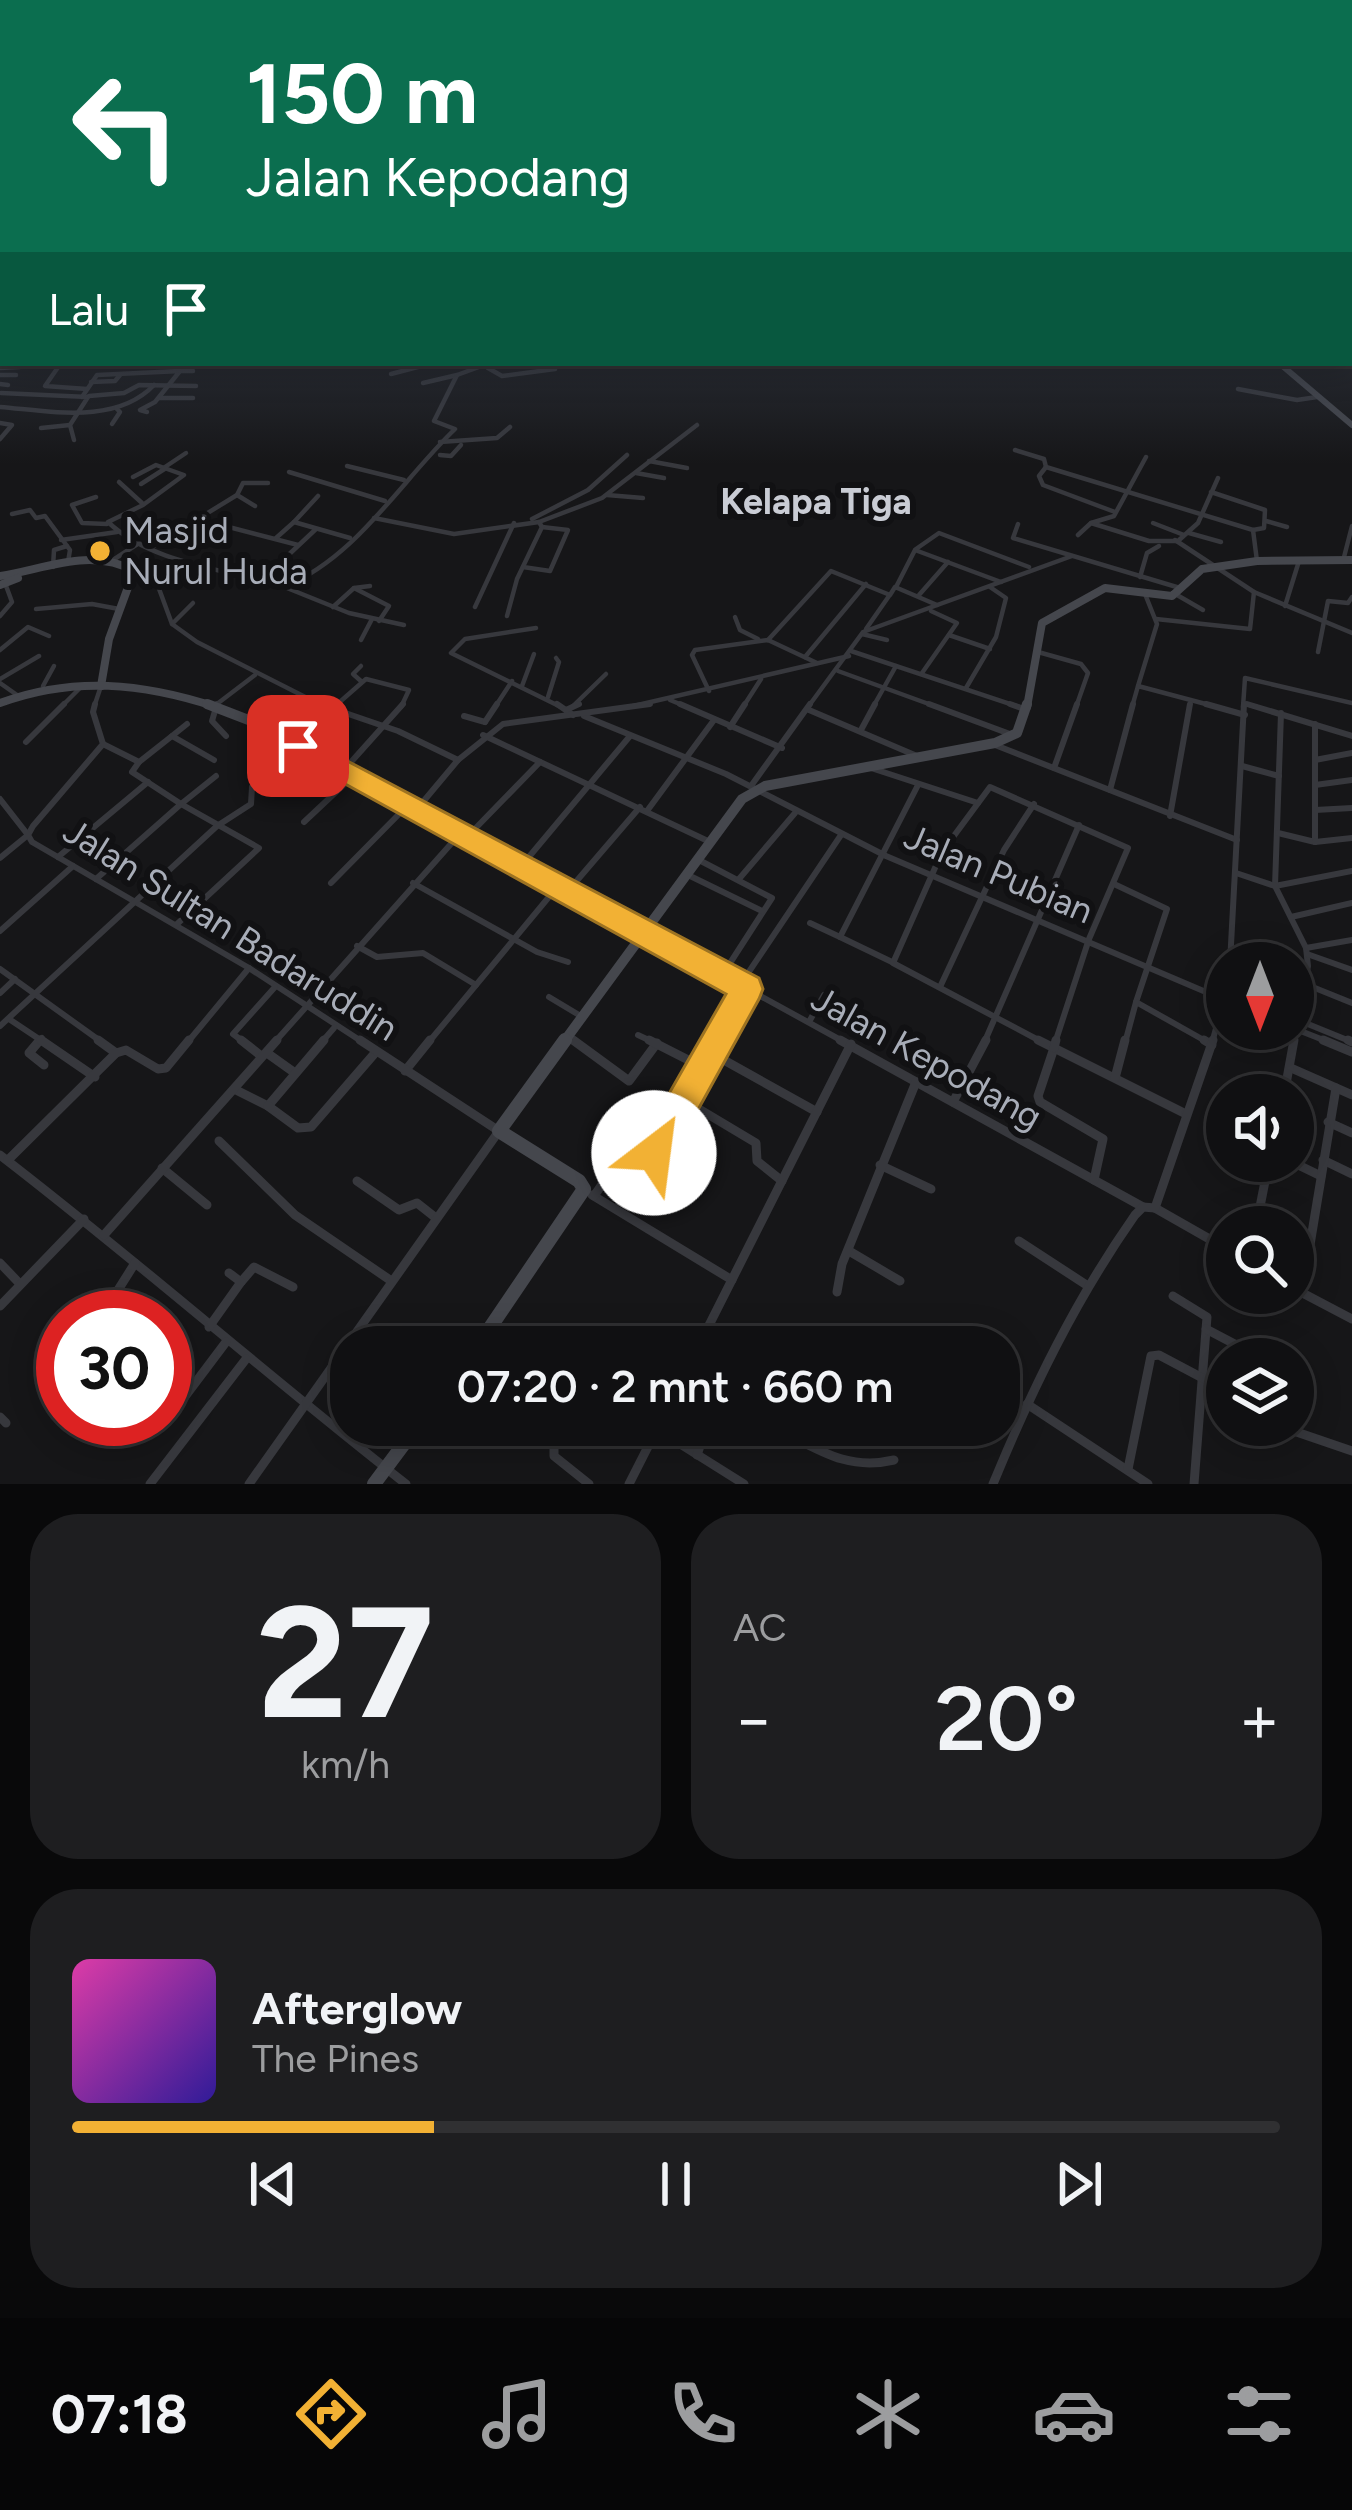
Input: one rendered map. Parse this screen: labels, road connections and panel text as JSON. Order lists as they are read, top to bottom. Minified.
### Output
{"streets":{"street":["Jalan Pubian","Jalan Sultan Badaruddin","Jalan Kepodang"]},"districts":["Kelapa Tiga"],"places":["Masjid Nurul Huda"],"north":"bottom","page":{"turn":["150 m","Jalan Kepodang"],"then":"Lalu","limit":"30","trip":"07:20 · 2 mnt · 660 m","tile":[["27","km/h"],"AC"],"heat":["−","20°","+"],"song":["Afterglow","The Pines"],"tabs":"07:18"}}
